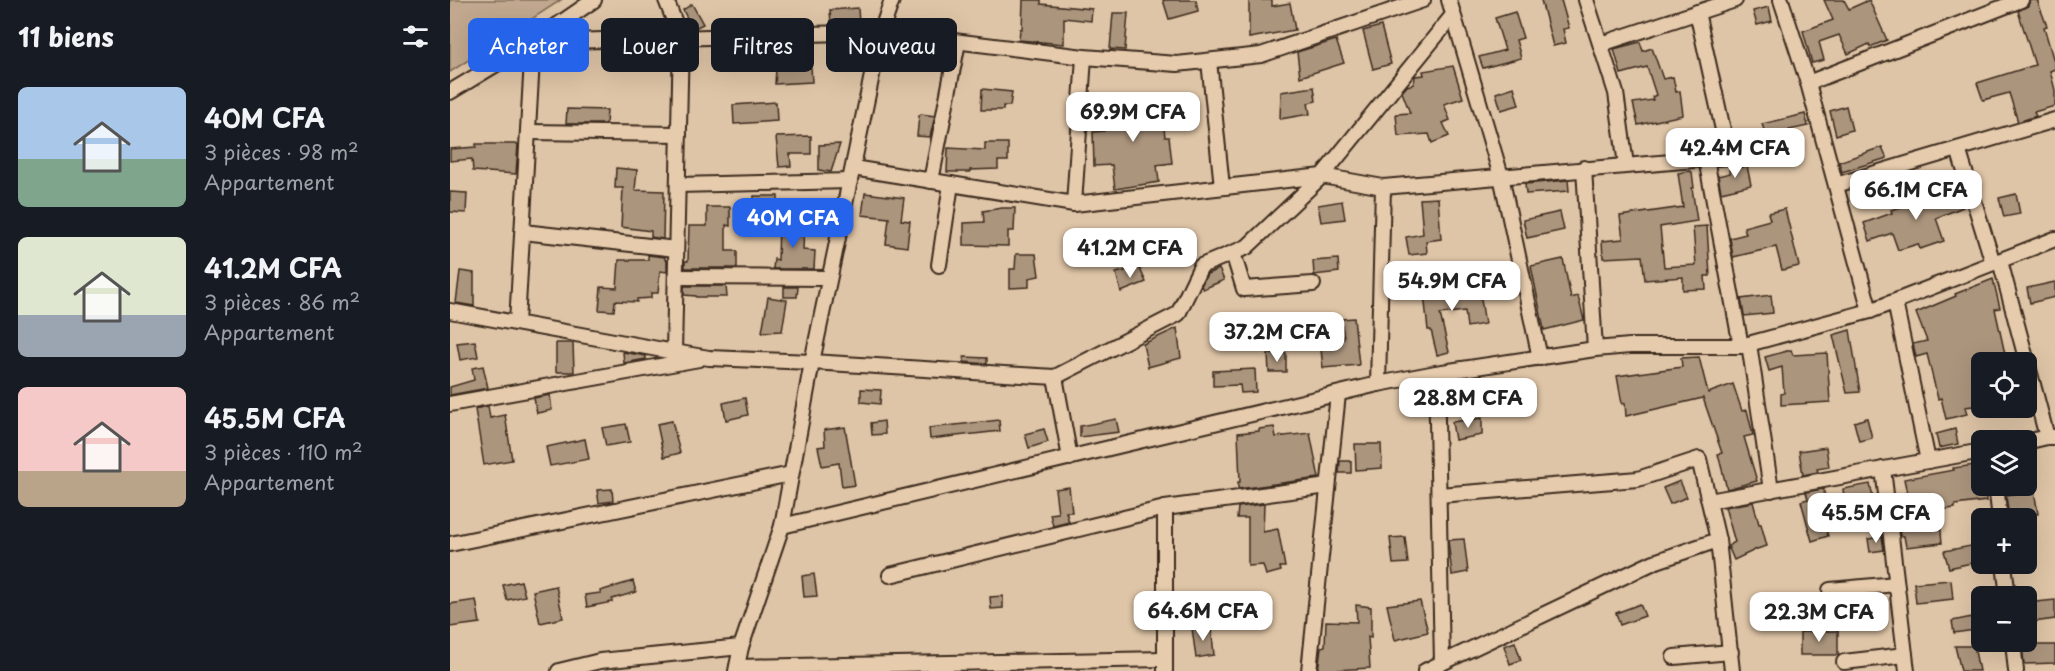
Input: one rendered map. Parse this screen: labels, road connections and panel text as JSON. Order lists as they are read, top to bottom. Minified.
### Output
{"page":{"heading":"11 biens","chip":["Acheter","Louer","Filtres","Nouveau"],"list":[{"name":"40M CFA","note":"3 pièces · 98 m² · Appartement"},{"name":"41.2M CFA","note":"3 pièces · 86 m² · Appartement"},{"name":"45.5M CFA","note":"3 pièces · 110 m² · Appartement"}],"price":["69.9M CFA","42.4M CFA","66.1M CFA","40M CFA","41.2M CFA","54.9M CFA","37.2M CFA","28.8M CFA","45.5M CFA","64.6M CFA","22.3M CFA"],"map_buttons":["+","−"]}}
